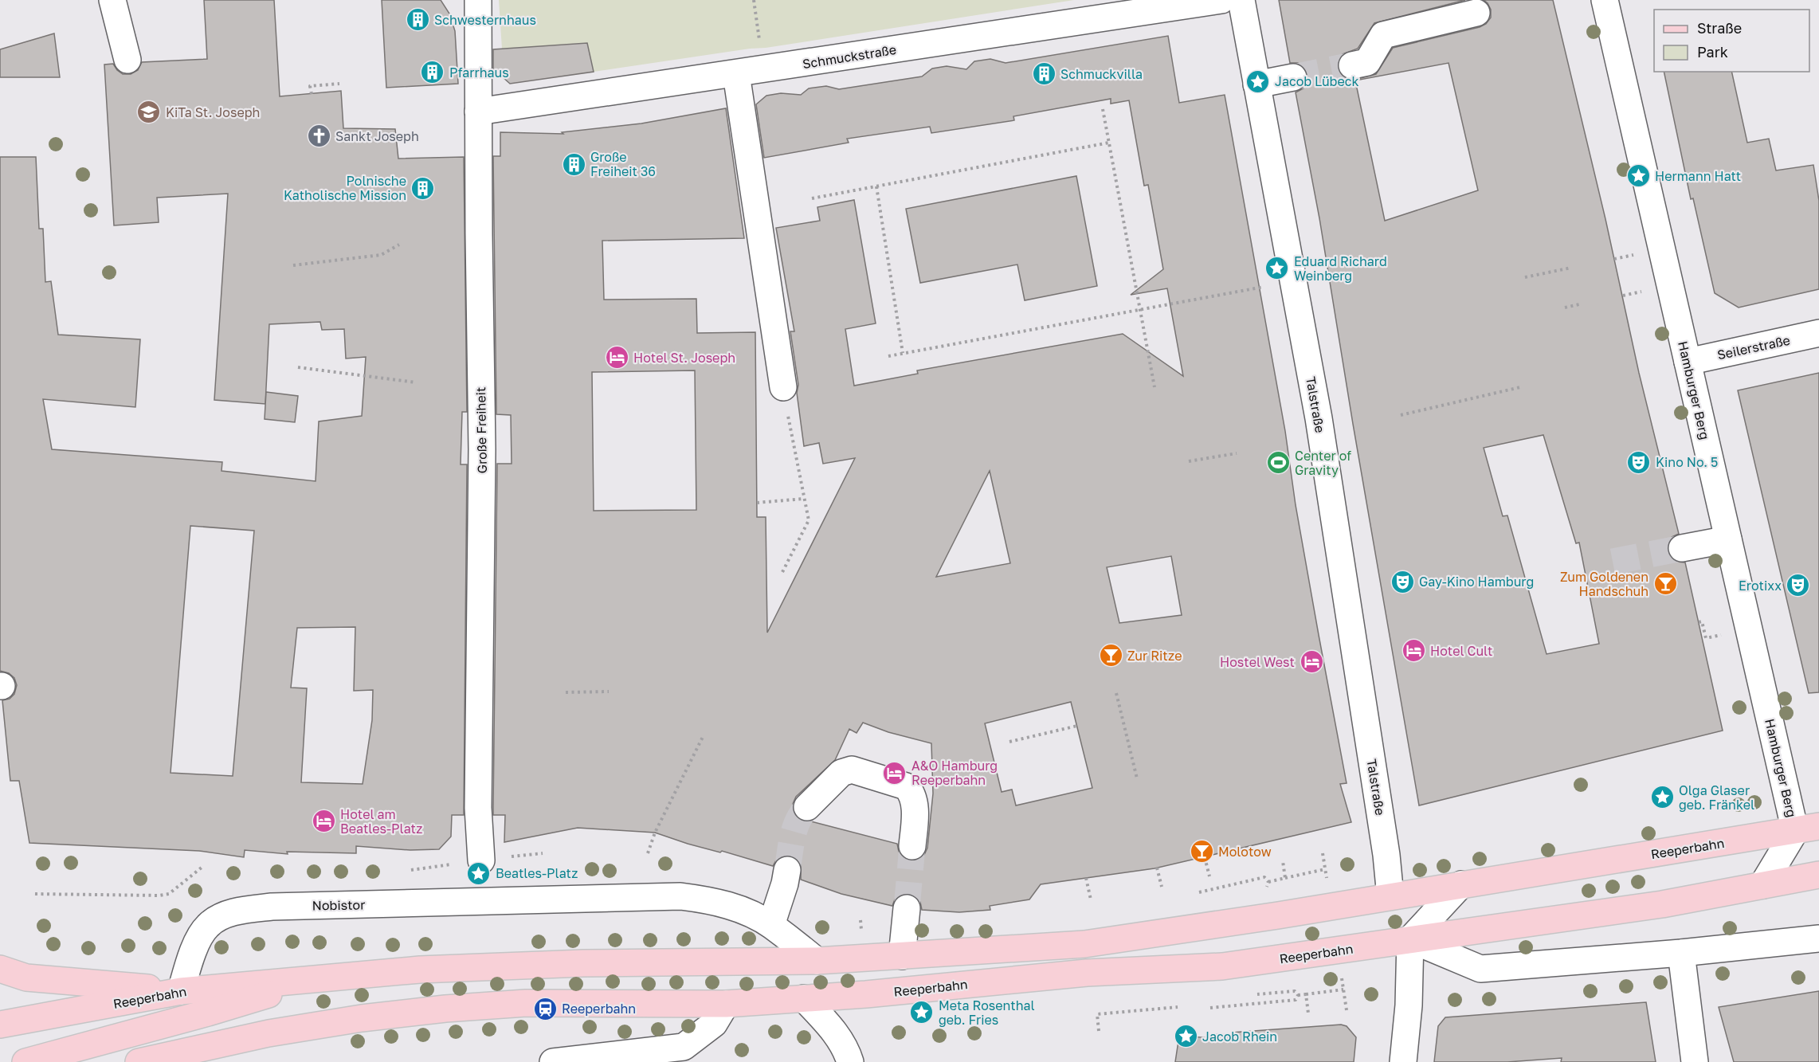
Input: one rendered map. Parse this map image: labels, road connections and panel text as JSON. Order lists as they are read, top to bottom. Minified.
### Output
{"streets":{"main road":["Reeperbahn"],"street":["Schmuckstraße","Seilerstraße","Hamburger Berg","Talstraße","Große Freiheit","Nobistor"]},"crossings":[["Schmuckstraße","Große Freiheit"],["Seilerstraße","Hamburger Berg"],["Hamburger Berg","Reeperbahn"],["Talstraße","Reeperbahn"],["Reeperbahn","Nobistor"]],"places":{"building":["Schwesternhaus","Pfarrhaus","Schmuckvilla","Große Freiheit 36","Polnische Katholische Mission"],"place":["Jacob Lübeck","Hermann Hatt","Eduard Richard Weinberg","Olga Glaser geb. Fränkel","Beatles-Platz","Meta Rosenthal geb. Fries","Jacob Rhein"],"school or university":["KiTa St. Joseph"],"church":["Sankt Joseph"],"hotel":["Hotel St. Joseph","Hotel Cult","Hostel West","A&O Hamburg Reeperbahn","Hotel am Beatles-Platz"],"theatre":["Kino No. 5","Gay-Kino Hamburg","Erotixx"],"sports":["Center of Gravity"],"bar":["Zum Goldenen Handschuh","Zur Ritze","Molotow"],"station":["Reeperbahn"]},"legend":["Straße","Park"]}
